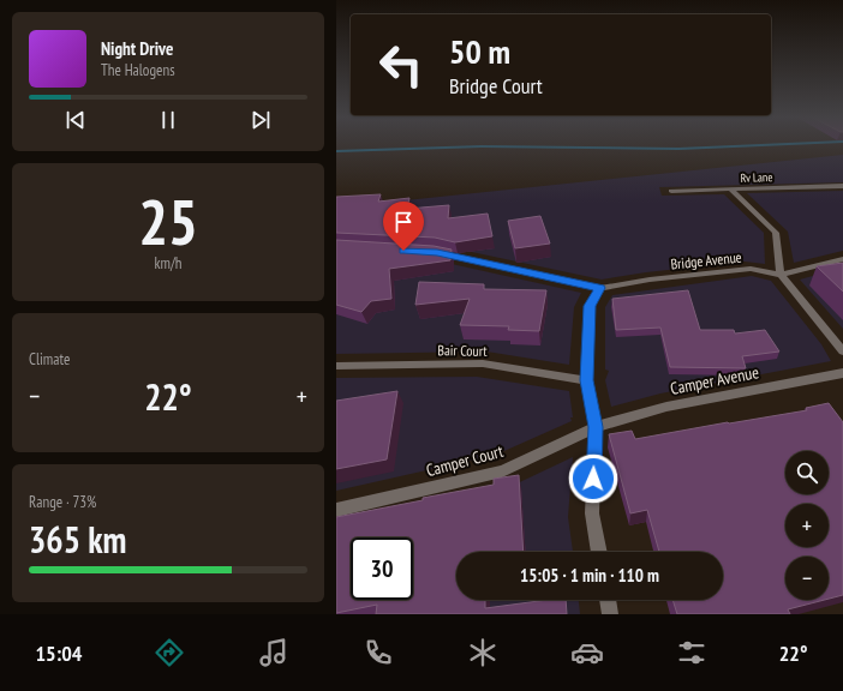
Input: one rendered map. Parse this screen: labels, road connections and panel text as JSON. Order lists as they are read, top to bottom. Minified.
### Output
{"streets":{"street":["Rv Lane","Bridge Avenue","Bair Court","Camper Avenue","Camper Court"]},"crossings":[["Camper Avenue","Camper Court"]],"page":{"turn":["50 m","Bridge Court"],"song":["Night Drive","The Halogens"],"tile":[["25","km/h"],"Climate",["Range · 73%","365 km"]],"heat":["−","22°","+"],"map_buttons":["+","−"],"limit":"30","trip":"15:05 · 1 min · 110 m","tabs":["15:04","22°"]}}
